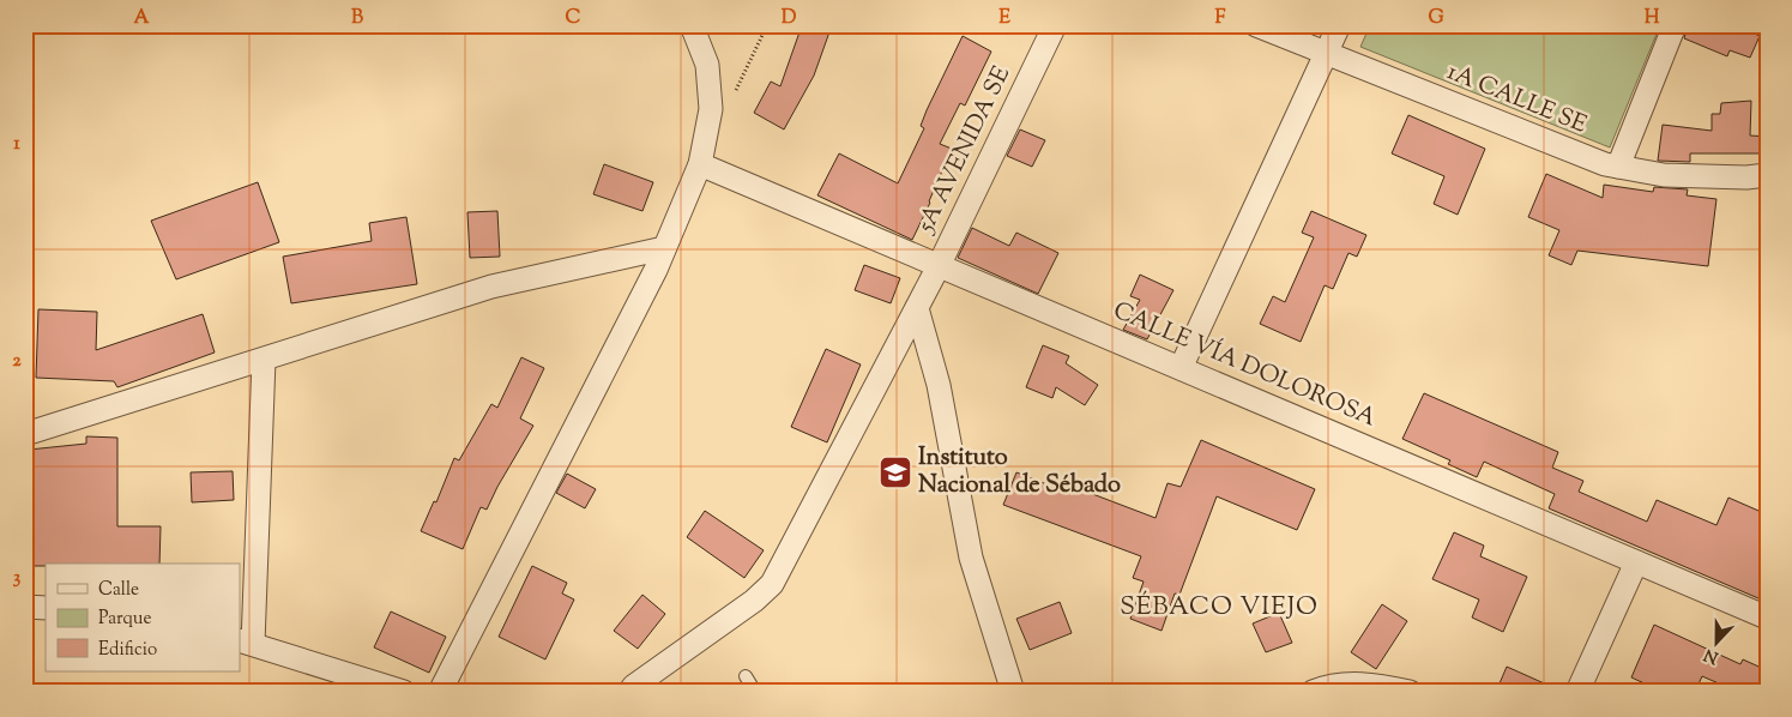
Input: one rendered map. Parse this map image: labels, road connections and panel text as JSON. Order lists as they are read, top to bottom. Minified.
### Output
{"streets":{"street":["1A CALLE SE","5A AVENIDA SE","CALLE VÍA DOLOROSA"]},"crossings":[["5A AVENIDA SE","CALLE VÍA DOLOROSA"]],"districts":["SÉBACO VIEJO"],"places":{"school or university":["Instituto Nacional de Sébado"]},"legend":["Calle","Parque","Edificio"],"north":"bottom","grid":{"columns":["A","B","C","D","E","F","G","H"],"rows":["1","2","3"]}}
